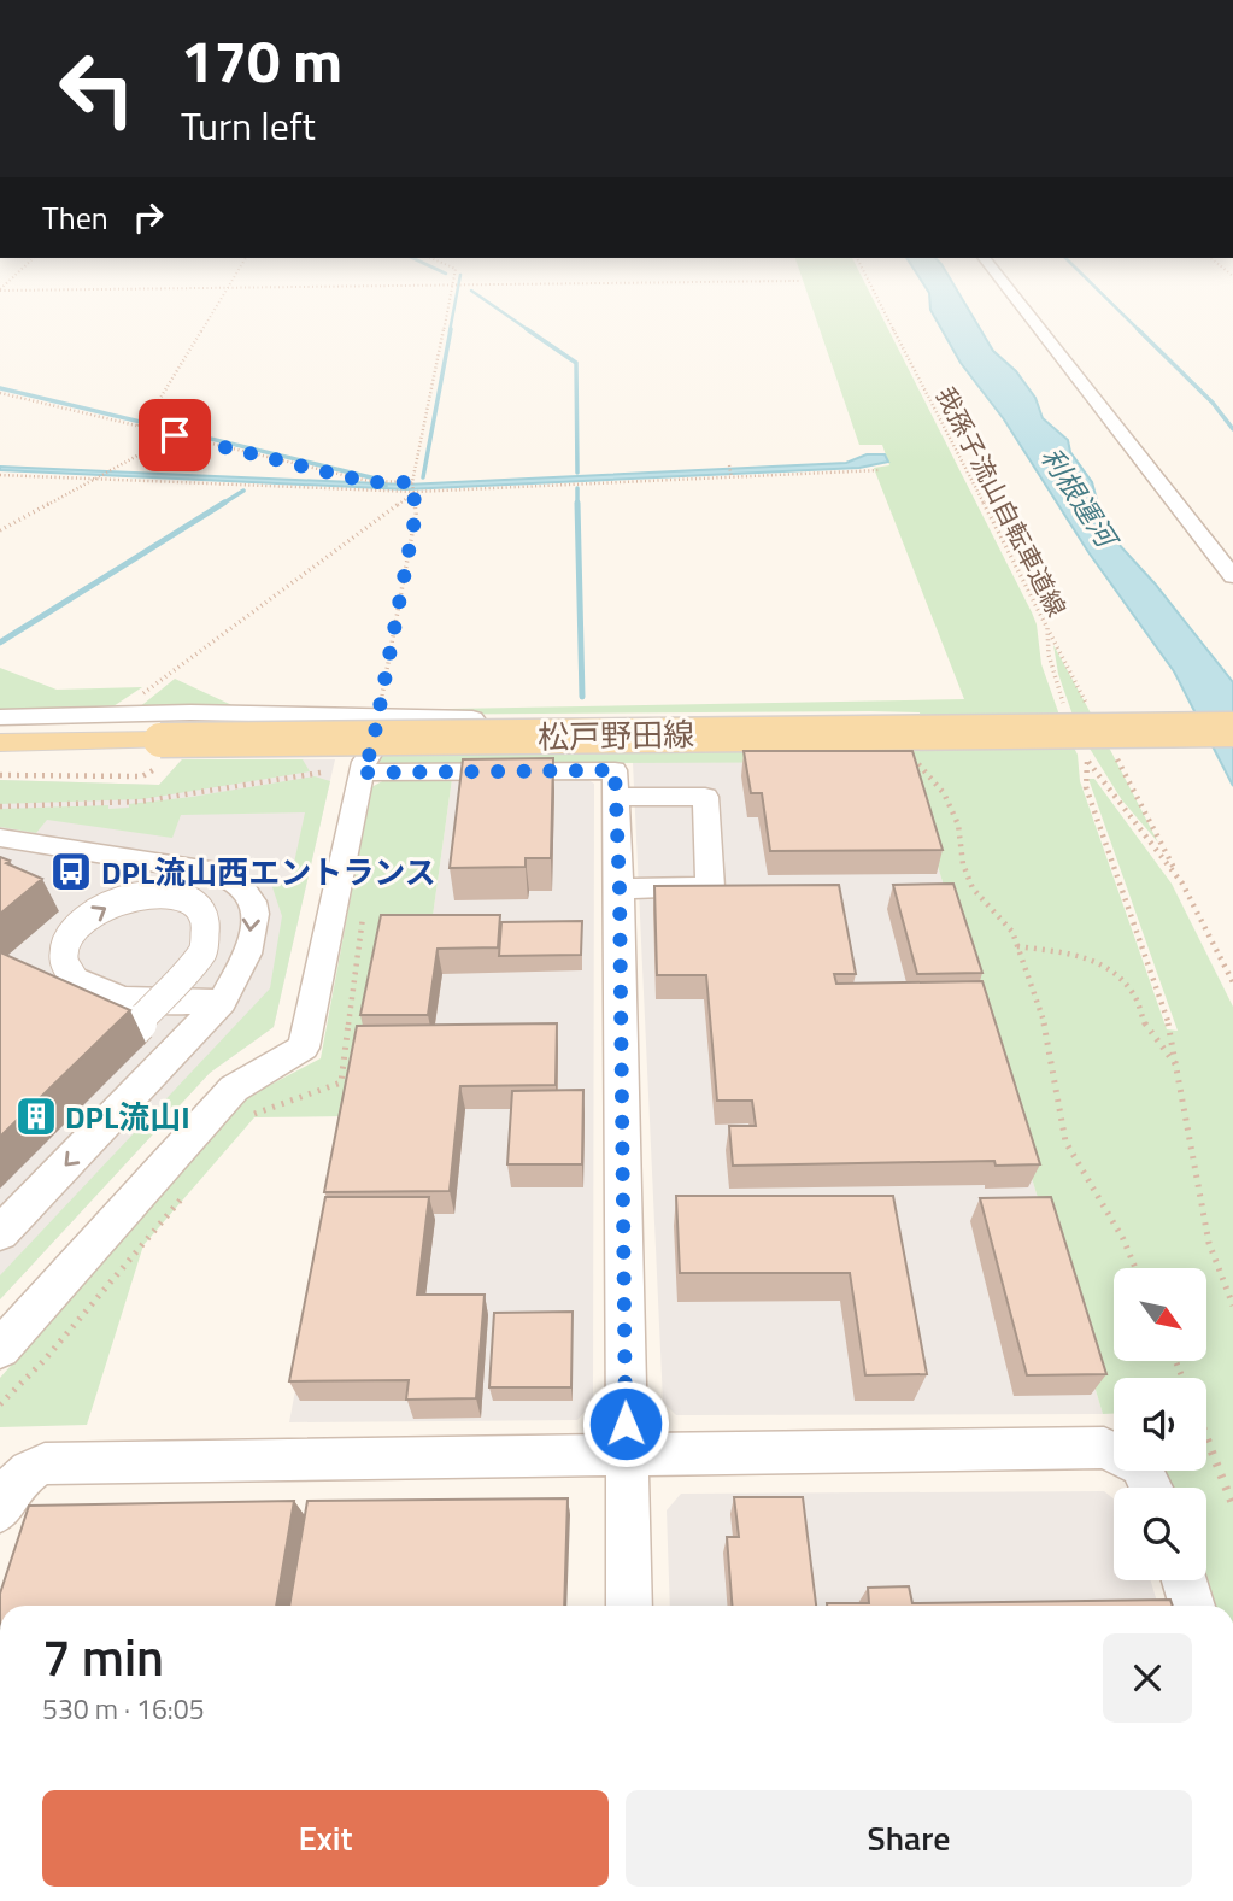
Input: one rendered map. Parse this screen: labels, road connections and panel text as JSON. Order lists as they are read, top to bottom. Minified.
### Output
{"streets":{"main road":["松戸野田線"],"path":["我孫子流山自転車道線"]},"water":["利根運河"],"places":{"bus stop":["DPL流山西エントランス"],"building":["DPL流山I"]},"north":"bottom right","page":{"turn":["170 m","Turn left"],"then":"Then","heading":["7 min","530 m · 16:05"],"buttons":["Exit","Share"]}}
